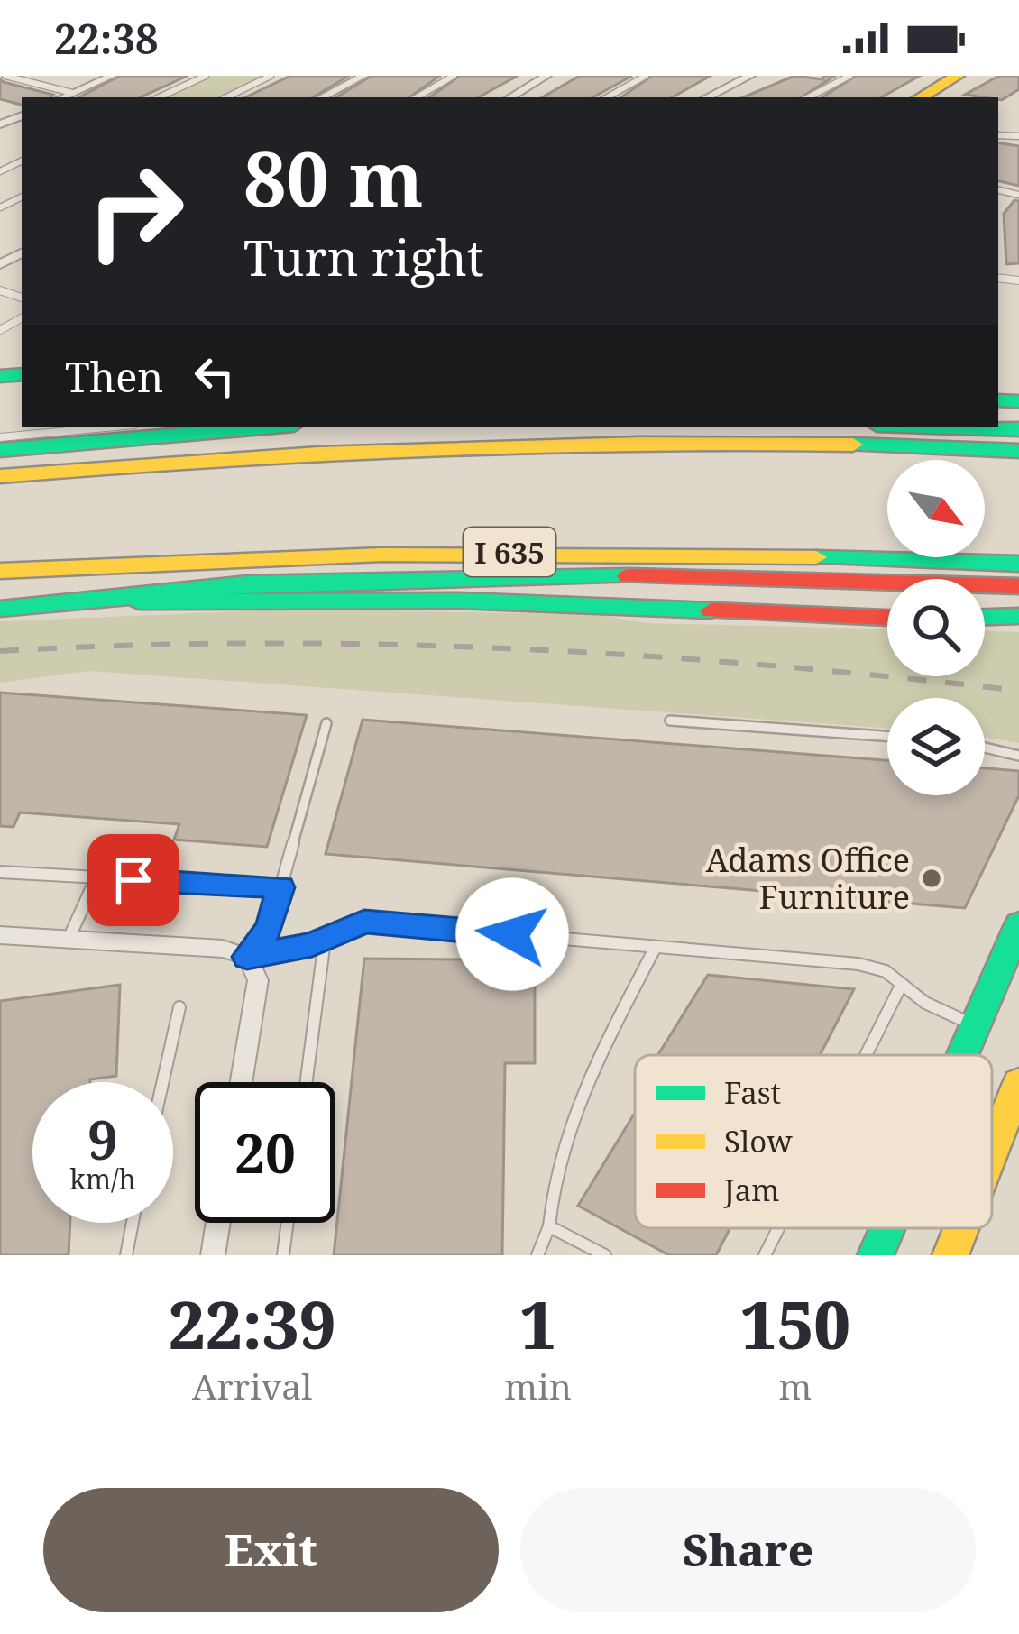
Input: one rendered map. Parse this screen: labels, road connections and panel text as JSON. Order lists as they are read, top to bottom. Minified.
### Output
{"streets":{"main road":["I 635"]},"places":["Adams Office Furniture"],"legend":["Fast","Slow","Jam"],"north":"bottom right","page":{"status":"22:38","turn":["80 m","Turn right"],"then":"Then","speed":"9 km/h","limit":"20","eta":["22:39","Arrival","1","min","150","m"],"buttons":["Exit","Share"]}}
